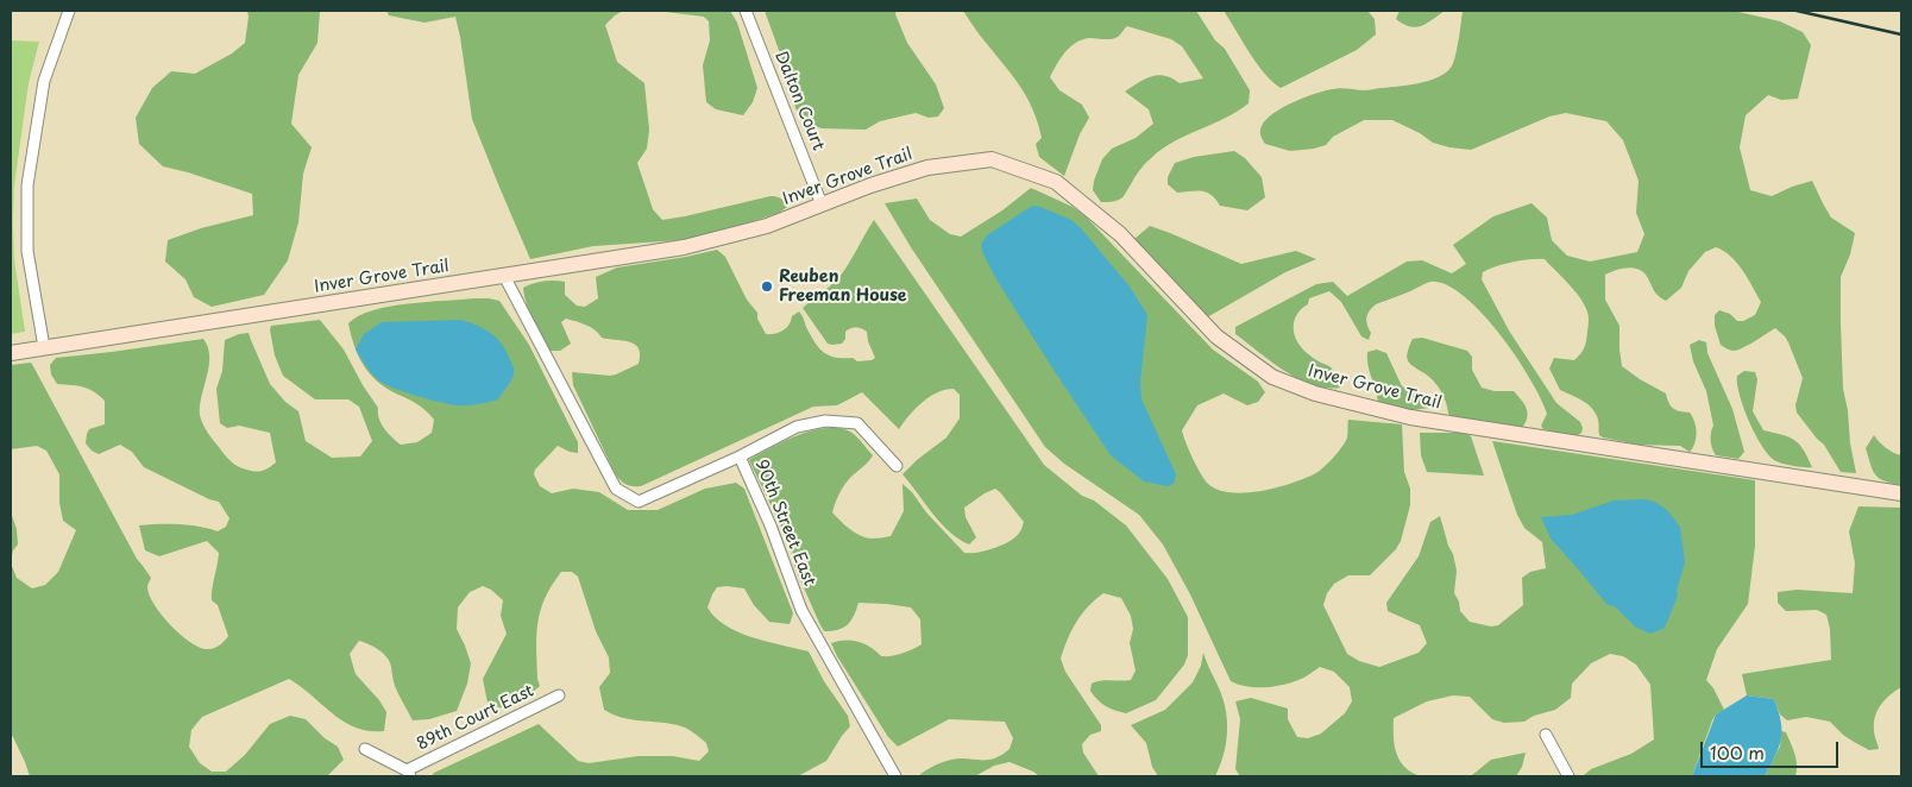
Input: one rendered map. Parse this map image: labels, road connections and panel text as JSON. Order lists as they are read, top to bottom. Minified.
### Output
{"streets":{"street":["Dalton Court","Inver Grove Trail","90th Street East","89th Court East"]},"crossings":[["Dalton Court","Inver Grove Trail"],["Inver Grove Trail","90th Street East"]],"places":["Reuben Freeman House"],"scale_bar":"100 m"}
